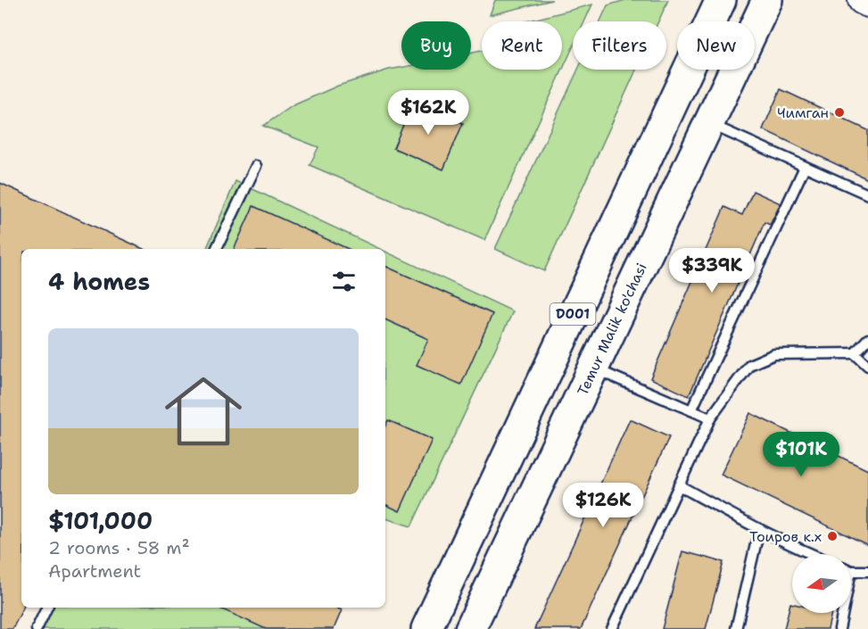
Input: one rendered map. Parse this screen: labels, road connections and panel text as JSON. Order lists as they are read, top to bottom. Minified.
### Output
{"streets":{"highway":["D001","Temur Malik ko'chasi"]},"places":["Чимган","Тоиров к.х"],"north":"left","page":{"chip":["Buy","Rent","Filters","New"],"price":["$162K","$339K","$101K","$126K"],"heading":"4 homes","list":[{"name":"$101,000","note":"2 rooms · 58 m² · Apartment"}]}}
